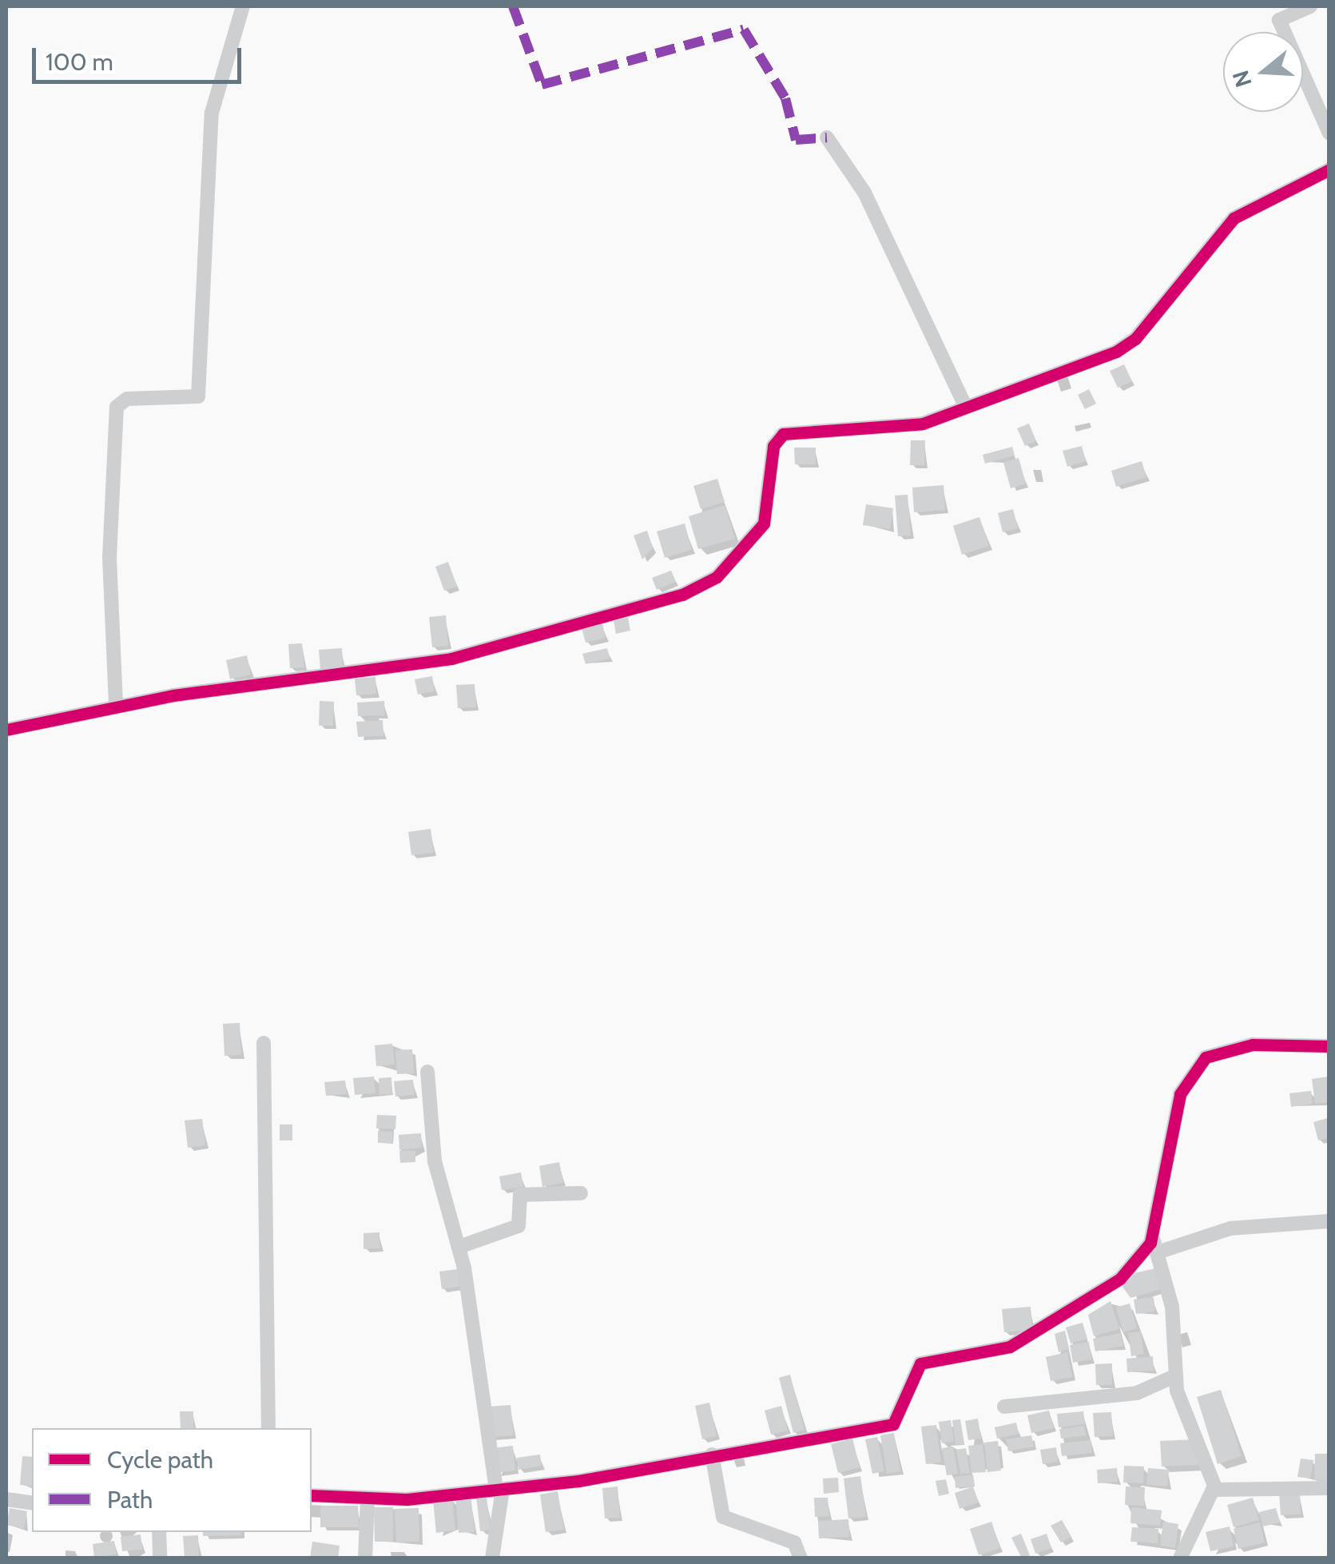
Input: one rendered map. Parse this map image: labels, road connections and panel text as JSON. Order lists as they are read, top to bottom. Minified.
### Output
{"legend":["Cycle path","Path"],"scale_bar":"100 m","north":"left"}
